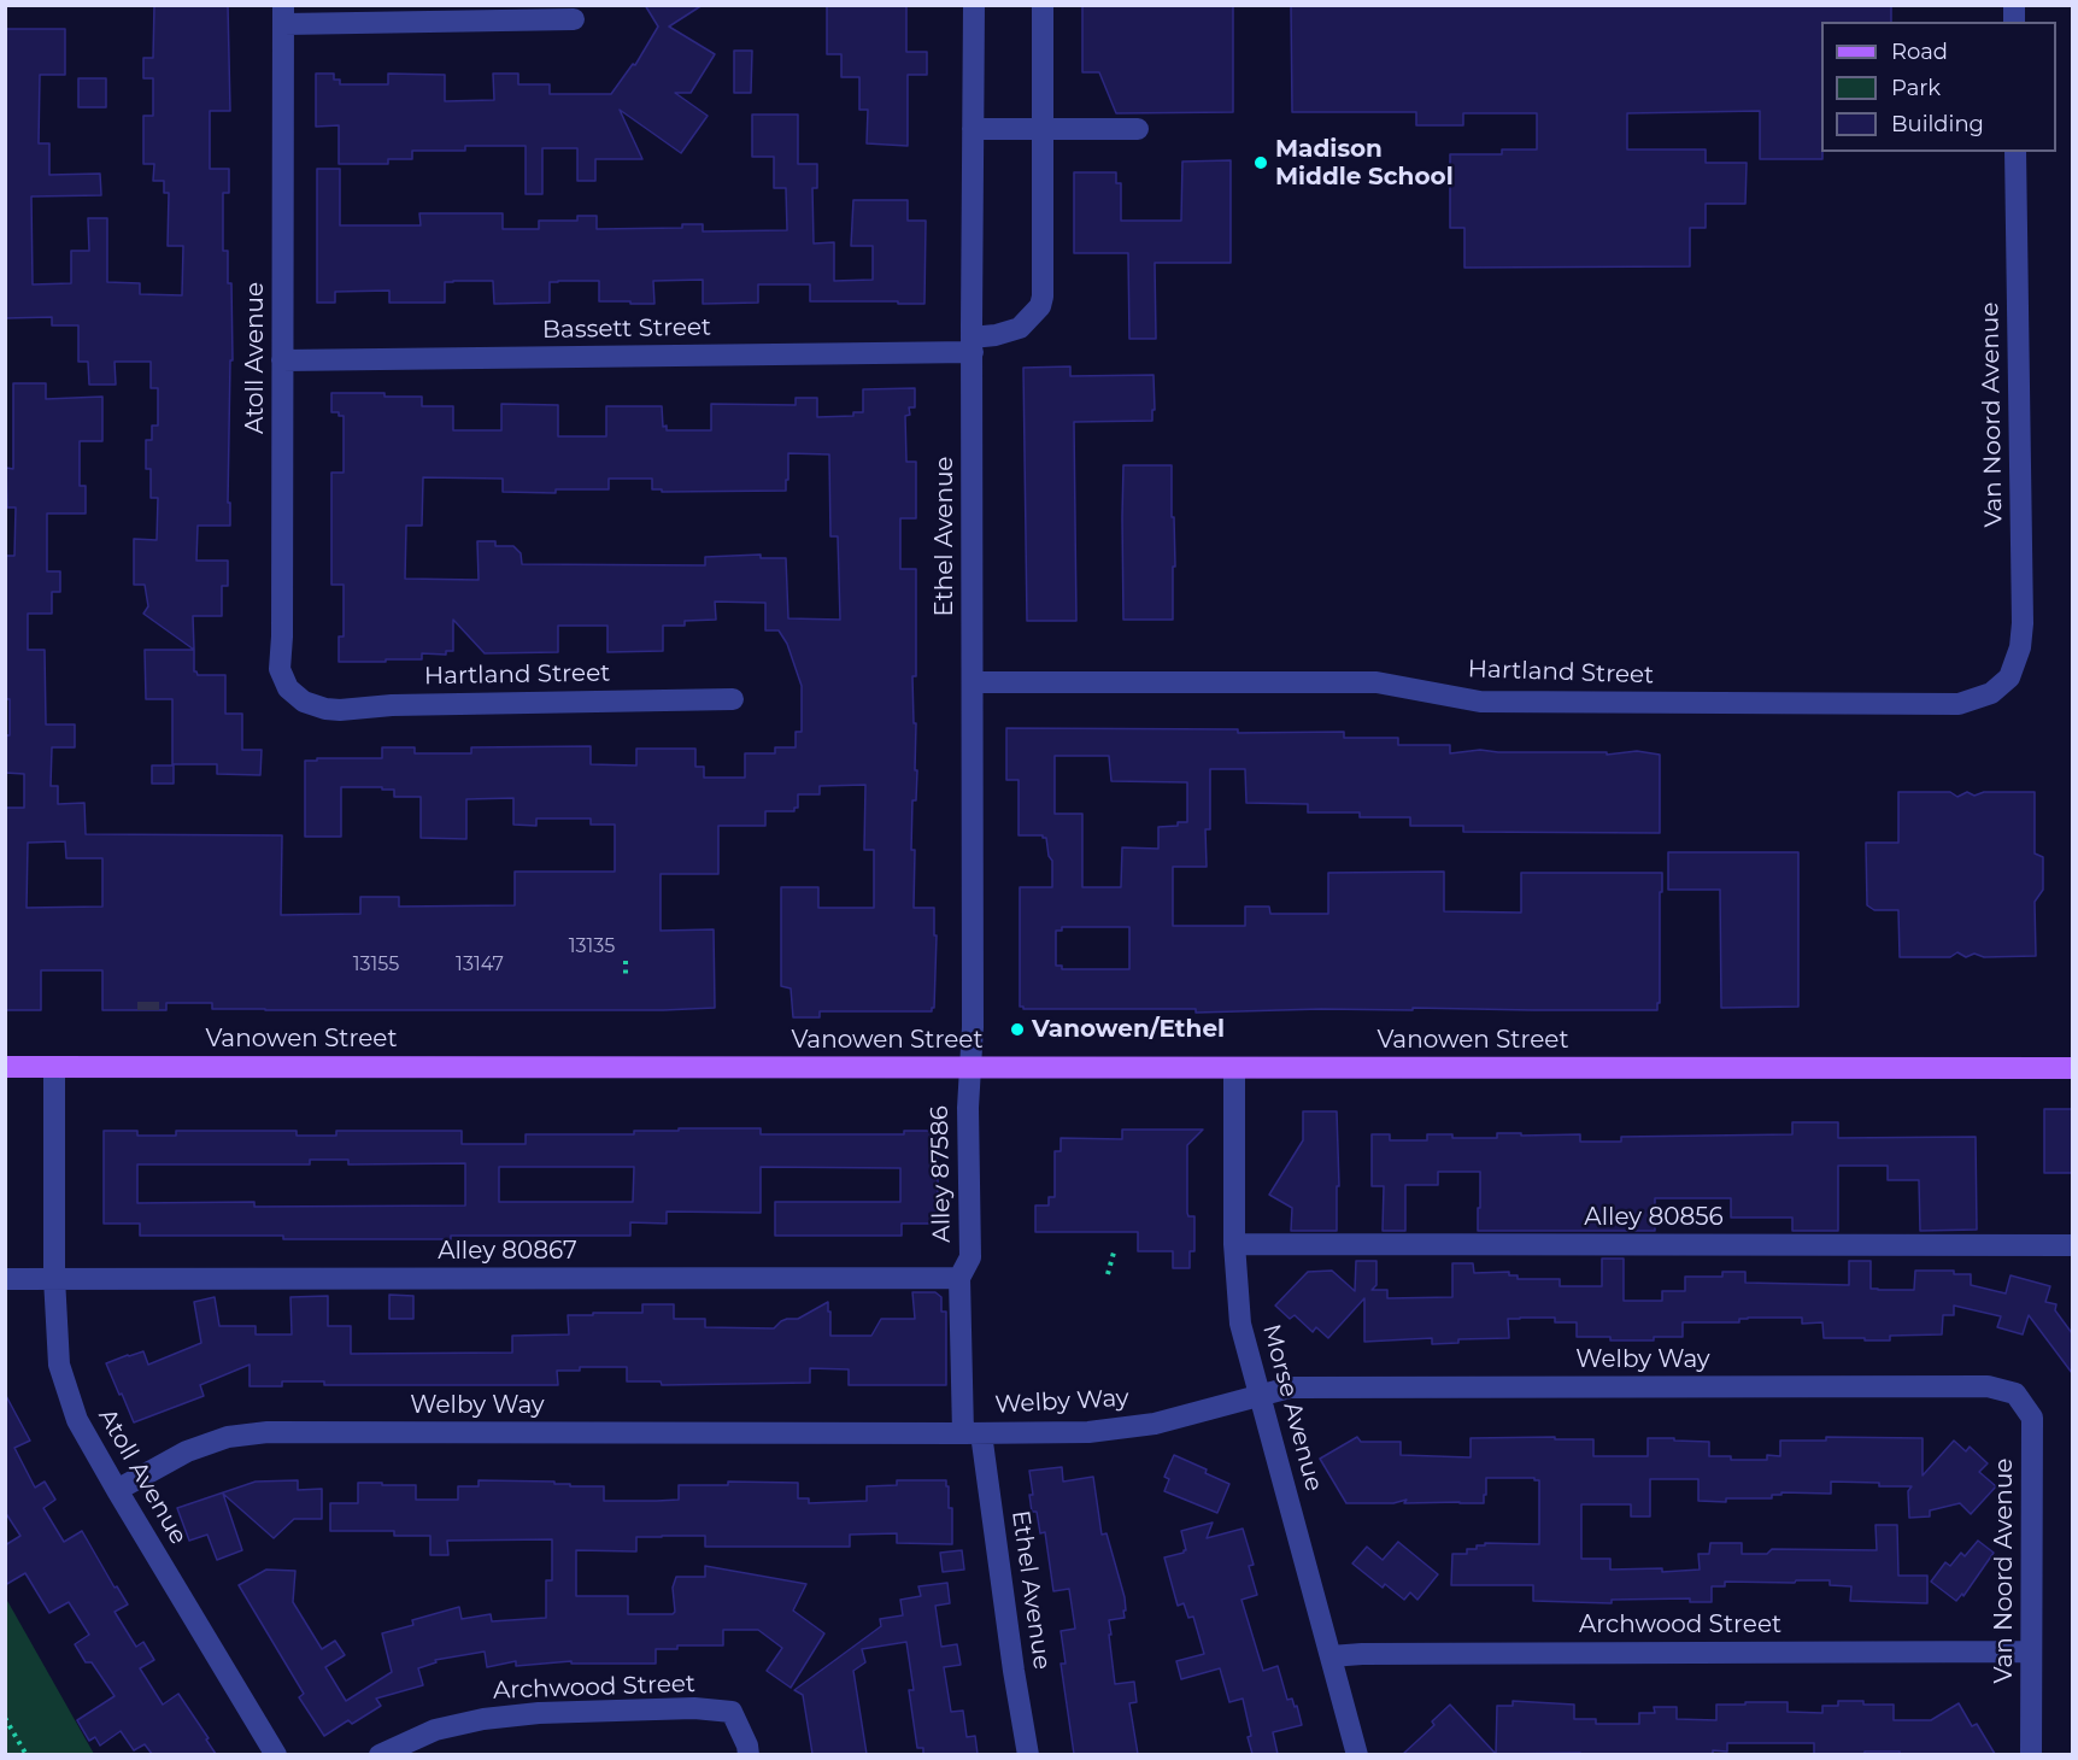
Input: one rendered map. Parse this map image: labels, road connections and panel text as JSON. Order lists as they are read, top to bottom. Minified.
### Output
{"streets":{"main road":["Vanowen Street"],"street":["Bassett Street","Atoll Avenue","Van Noord Avenue","Ethel Avenue","Hartland Street","Alley 87586","Alley 80856","Alley 80867","Welby Way","Morse Avenue","Archwood Street"]},"crossings":[["Bassett Street","Atoll Avenue"],["Bassett Street","Ethel Avenue"],["Atoll Avenue","Hartland Street"],["Atoll Avenue","Vanowen Street"],["Atoll Avenue","Alley 80867"],["Atoll Avenue","Welby Way"],["Van Noord Avenue","Hartland Street"],["Van Noord Avenue","Welby Way"],["Van Noord Avenue","Archwood Street"],["Ethel Avenue","Hartland Street"],["Ethel Avenue","Vanowen Street"],["Ethel Avenue","Alley 87586"],["Ethel Avenue","Welby Way"],["Vanowen Street","Alley 87586"],["Vanowen Street","Morse Avenue"],["Alley 87586","Alley 80867"],["Alley 87586","Welby Way"],["Alley 80856","Morse Avenue"],["Welby Way","Morse Avenue"],["Morse Avenue","Archwood Street"]],"places":["Madison Middle School","Vanowen/Ethel"],"house_numbers":["13135","13155","13147"],"legend":["Road","Park","Building"]}
